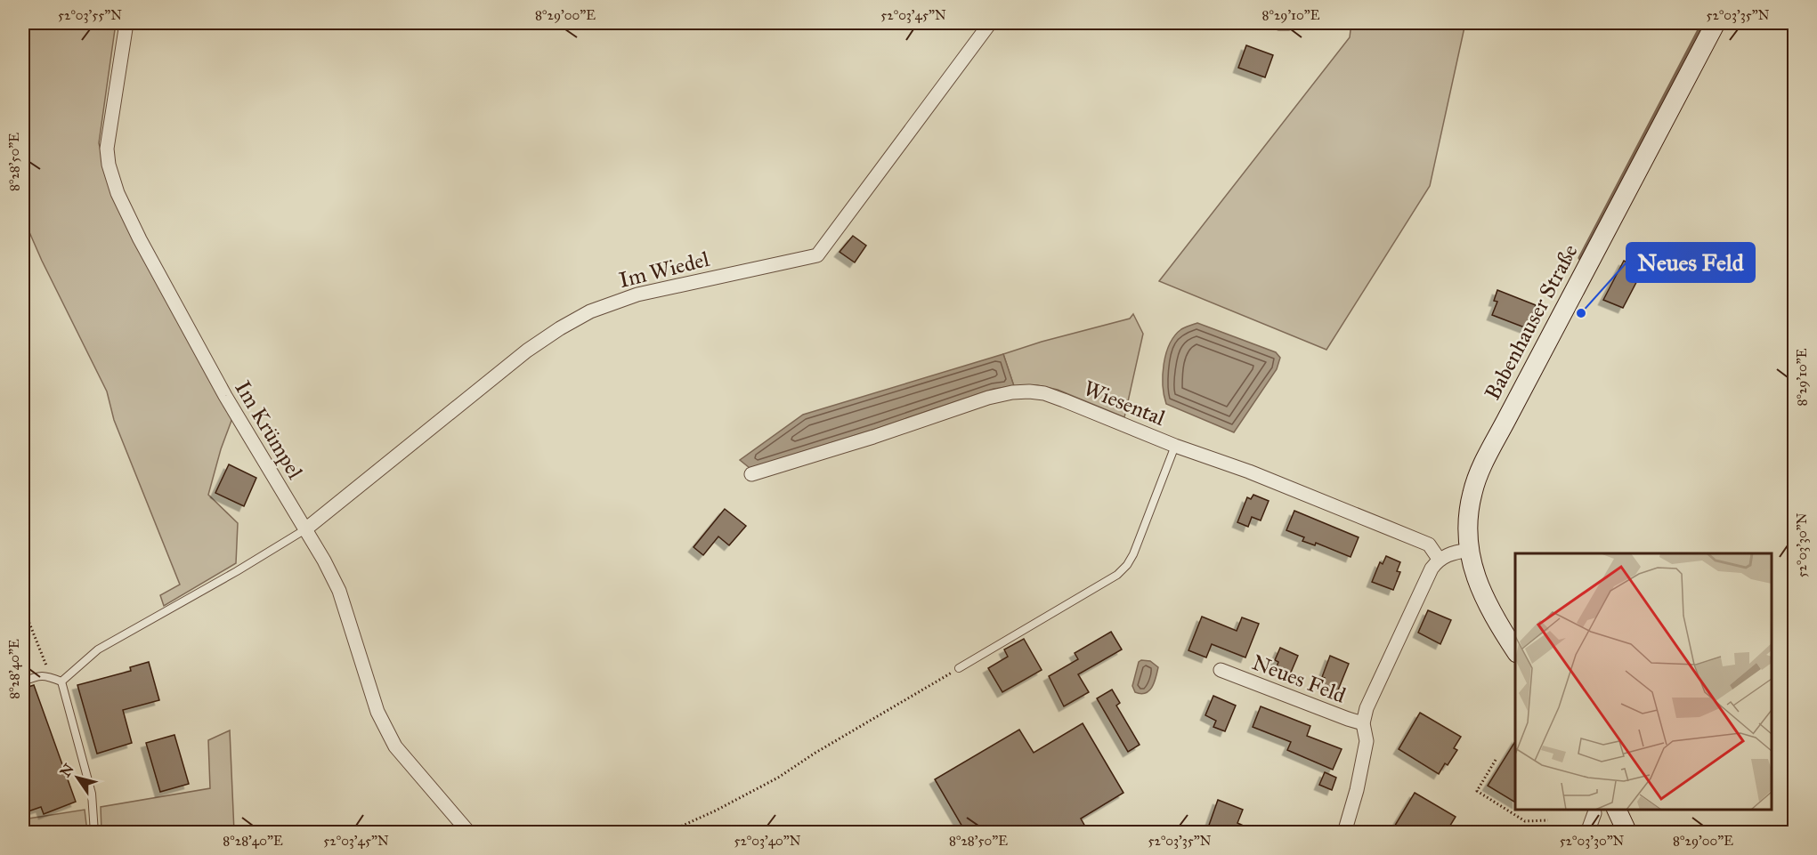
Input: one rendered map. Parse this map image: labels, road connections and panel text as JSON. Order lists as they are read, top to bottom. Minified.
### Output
{"streets":{"main road":["Babenhauser Straße"],"street":["Im Wiedel","Wiesental","Im Krümpel","Neues Feld"]},"crossings":[["Im Wiedel","Im Krümpel"],["Wiesental","Neues Feld"]],"places":["Neues Feld"],"north":"top left","coordinates":["52°03'55\"N","8°29'00\"E","52°03'45\"N","8°29'10\"E","52°03'35\"N","8°28'50\"E","52°03'30\"N","8°28'40\"E","52°03'40\"N"]}
